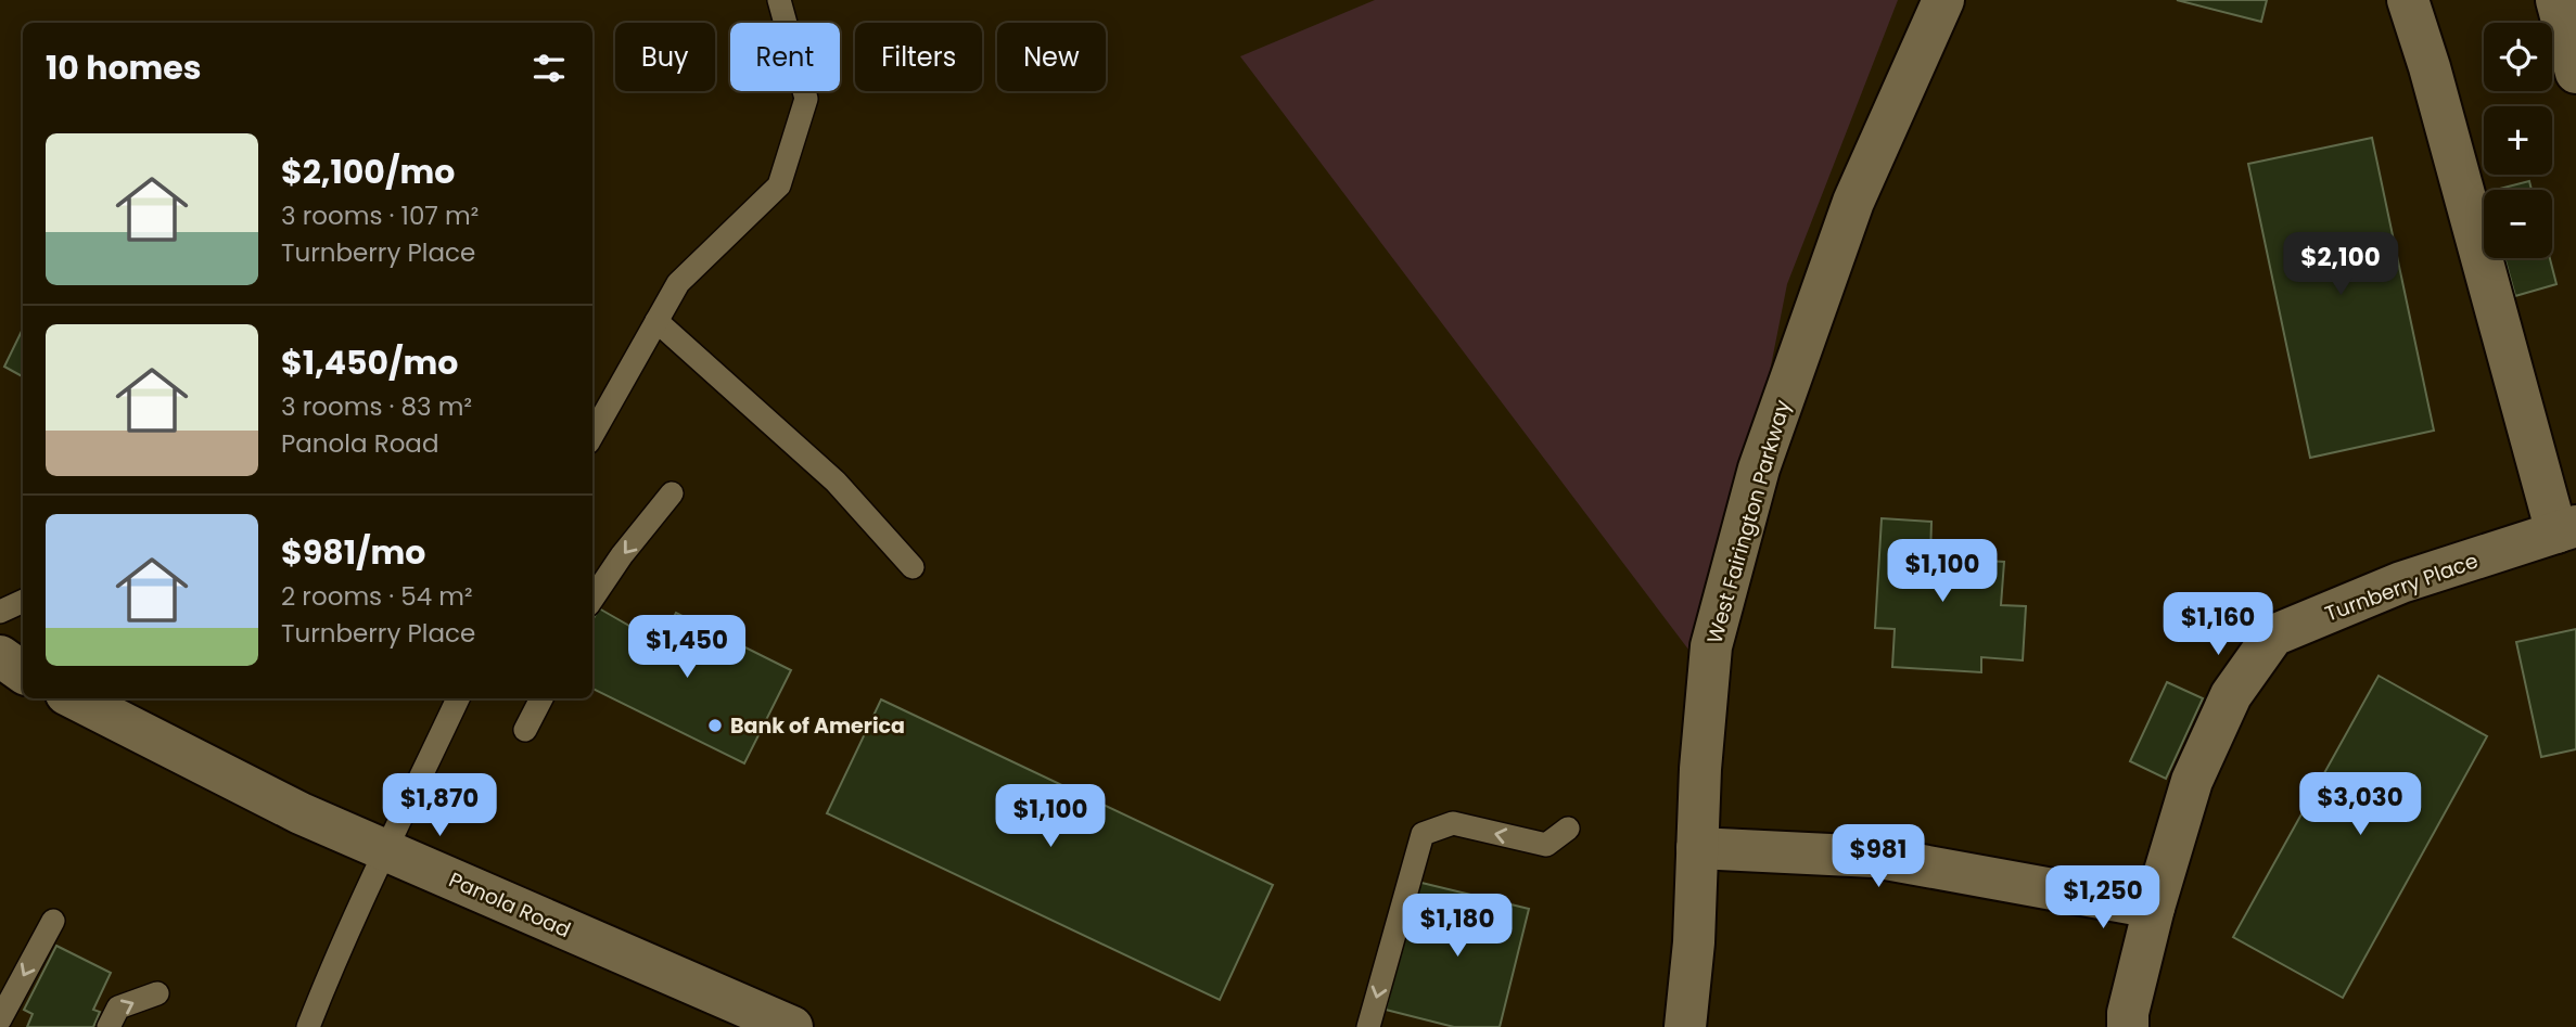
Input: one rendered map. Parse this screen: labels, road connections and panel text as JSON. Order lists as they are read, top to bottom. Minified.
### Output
{"streets":{"street":["West Fairington Parkway","Turnberry Place","Panola Road"]},"places":["Bank of America"],"page":{"map_buttons":["+","−"],"chip":["Buy","Rent","Filters","New"],"heading":"10 homes","list":[{"name":"$2,100/mo","note":"3 rooms · 107 m² · Turnberry Place"},{"name":"$1,450/mo","note":"3 rooms · 83 m² · Panola Road"},{"name":"$981/mo","note":"2 rooms · 54 m² · Turnberry Place"}],"price":["$2,100","$1,100","$1,160","$1,450","$3,030","$1,870","$1,100","$981","$1,250","$1,180"]}}
